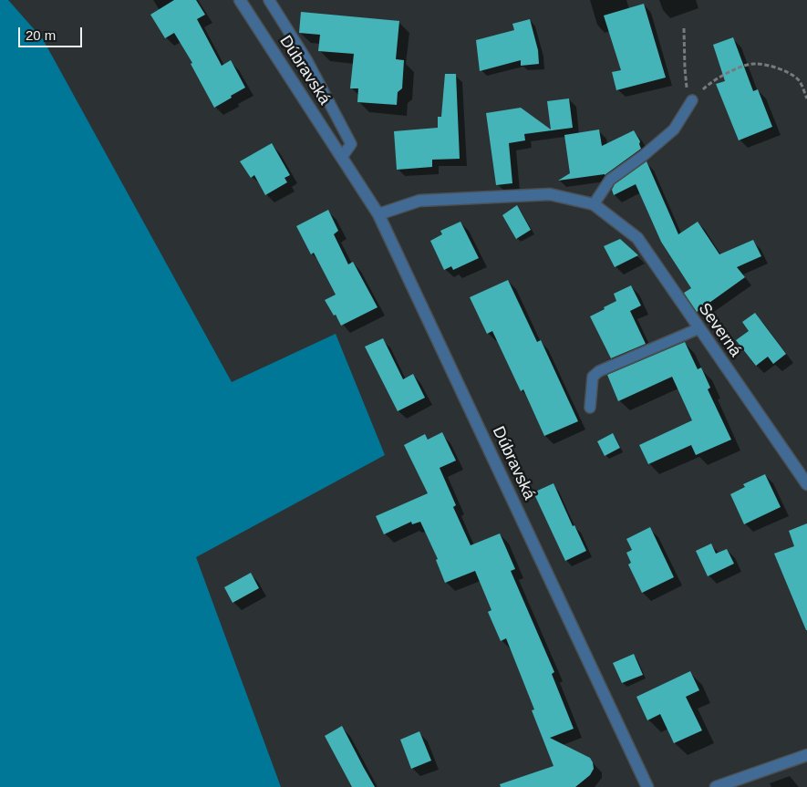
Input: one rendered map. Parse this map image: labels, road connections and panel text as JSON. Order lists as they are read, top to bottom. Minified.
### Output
{"streets":{"street":["Dúbravská","Severná"]},"crossings":[["Dúbravská","Severná"]],"scale_bar":"20 m"}
